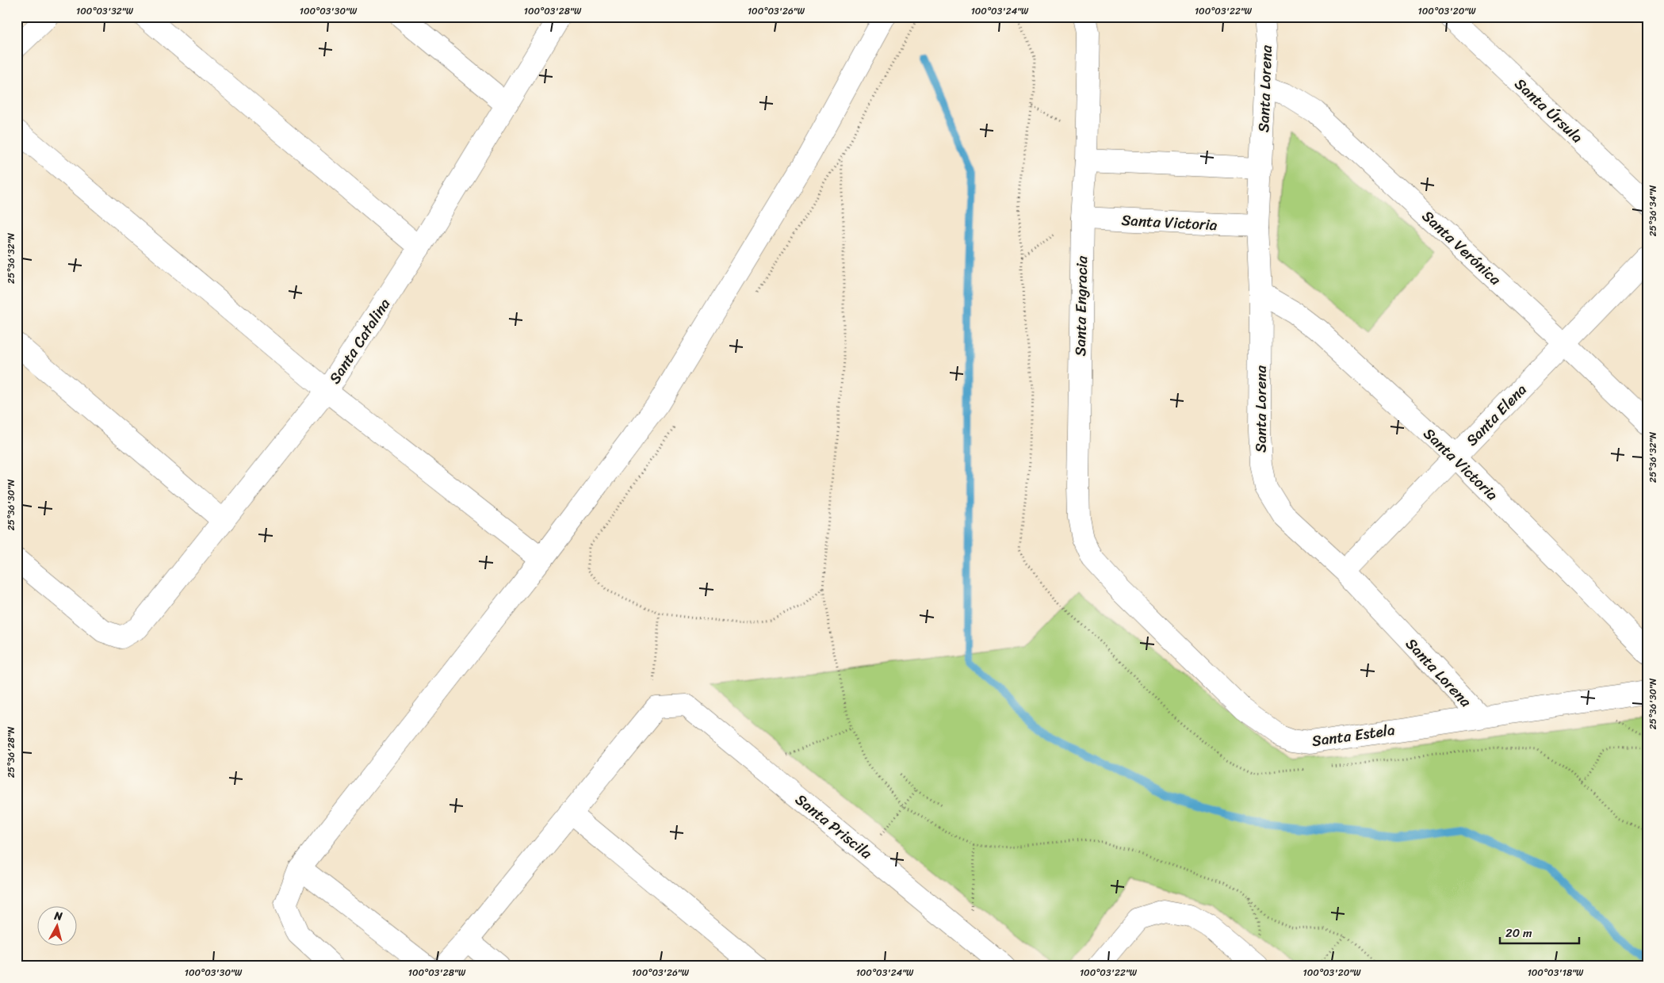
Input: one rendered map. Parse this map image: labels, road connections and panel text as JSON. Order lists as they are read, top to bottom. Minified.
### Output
{"streets":{"street":["Santa Lorena","Santa Úrsula","Santa Victoria","Santa Verónica","Santa Engracia","Santa Catalina","Santa Elena","Santa Estela","Santa Priscila"]},"crossings":[["Santa Lorena","Santa Victoria"],["Santa Lorena","Santa Verónica"],["Santa Lorena","Santa Elena"],["Santa Lorena","Santa Estela"],["Santa Victoria","Santa Engracia"],["Santa Victoria","Santa Elena"],["Santa Verónica","Santa Elena"],["Santa Engracia","Santa Estela"]],"scale_bar":"20 m","north":"top","coordinates":["100°03'32\"W","100°03'30\"W","100°03'28\"W","100°03'26\"W","100°03'24\"W","100°03'22\"W","100°03'20\"W","25°36'34\"N","25°36'32\"N","25°36'30\"N","25°36'28\"N","100°03'18\"W"]}
